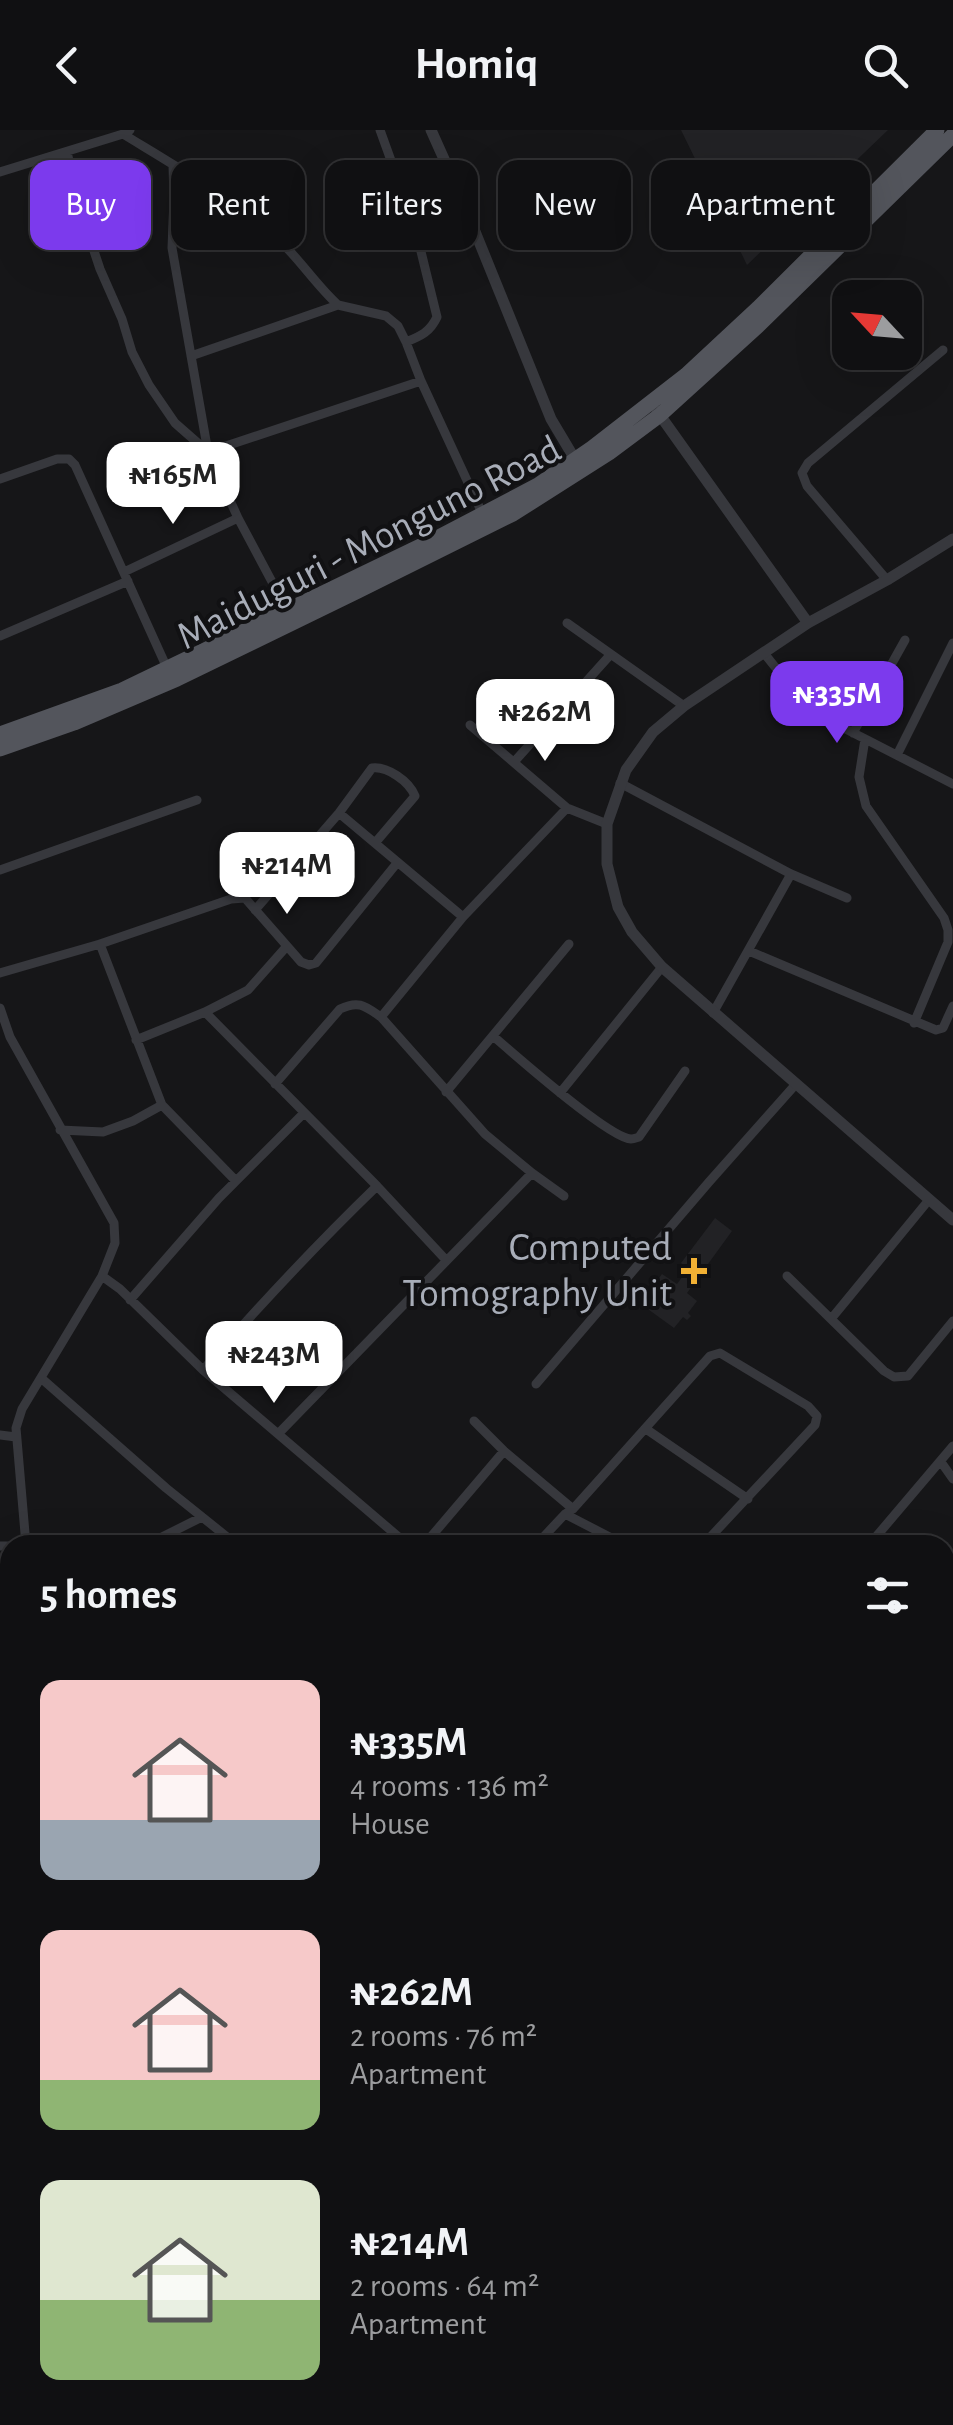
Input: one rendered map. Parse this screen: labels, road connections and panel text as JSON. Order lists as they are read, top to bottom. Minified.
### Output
{"streets":{"main road":["Maiduguri - Monguno Road"]},"places":{"health":["Computed Tomography Unit"]},"north":"top left","page":{"header":"Homiq","chip":["Buy","Rent","Filters","New","Apartment"],"price":["₦165M","₦335M","₦262M","₦214M","₦243M"],"heading":"5 homes","list":[{"name":"₦335M","note":"4 rooms · 136 m² · House"},{"name":"₦262M","note":"2 rooms · 76 m² · Apartment"},{"name":"₦214M","note":"2 rooms · 64 m² · Apartment"}]}}
